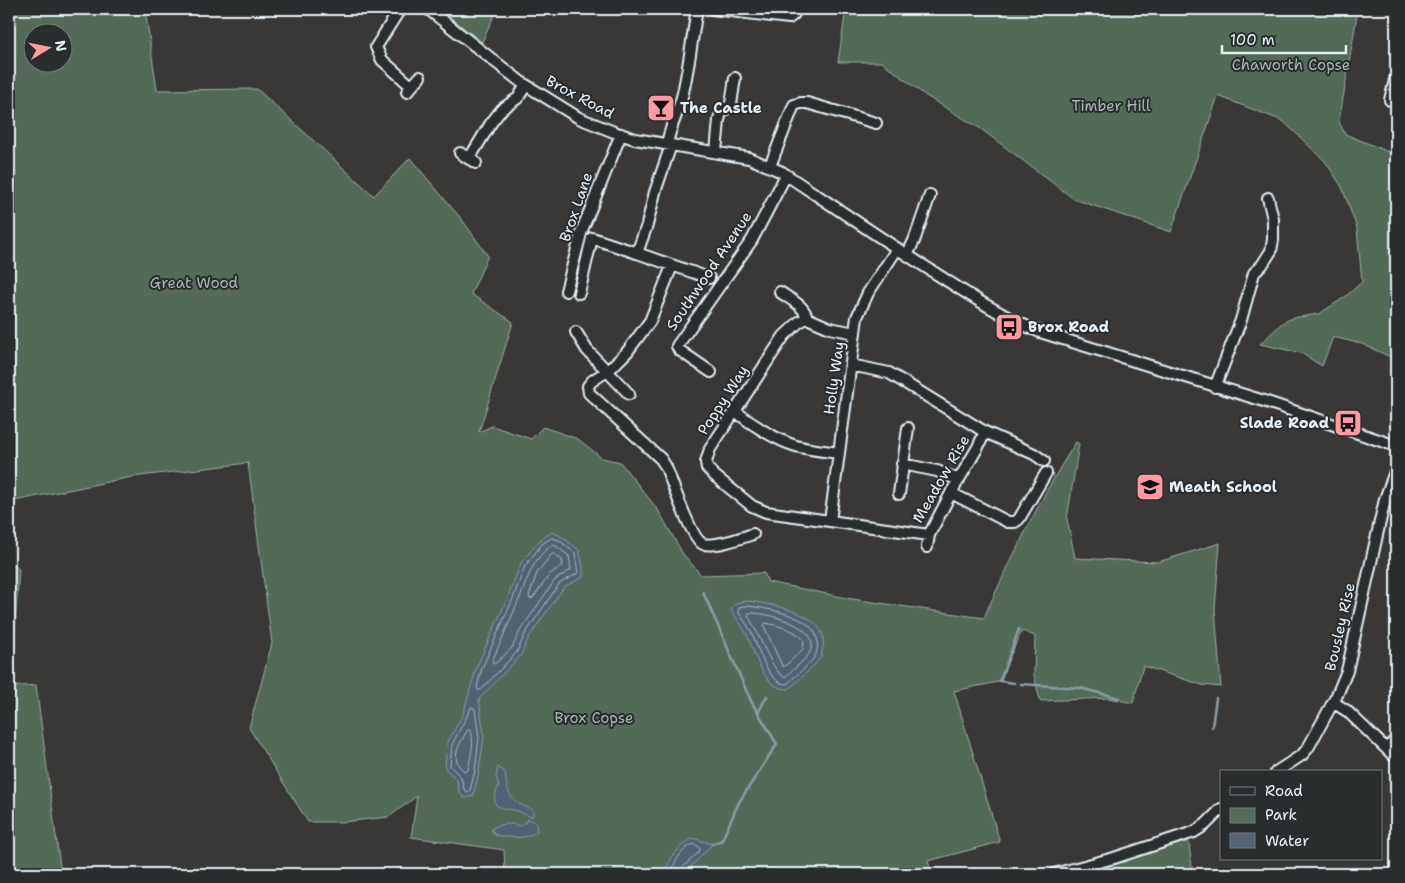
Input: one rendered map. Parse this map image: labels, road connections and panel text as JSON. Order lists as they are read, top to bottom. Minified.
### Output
{"streets":{"street":["Brox Road","Brox Lane","Southwood Avenue","Holly Way","Poppy Way","Meadow Rise","Bousley Rise"]},"crossings":[["Brox Road","Brox Lane"],["Brox Road","Southwood Avenue"],["Brox Road","Holly Way"],["Holly Way","Poppy Way"],["Holly Way","Meadow Rise"],["Poppy Way","Meadow Rise"]],"parks":["Chaworth Copse","Timber Hill","Great Wood","Brox Copse"],"places":{"bar":["The Castle"],"bus stop":["Brox Road","Slade Road"],"school or university":["Meath School"]},"legend":["Road","Park","Water"],"scale_bar":"100 m","north":"right"}
